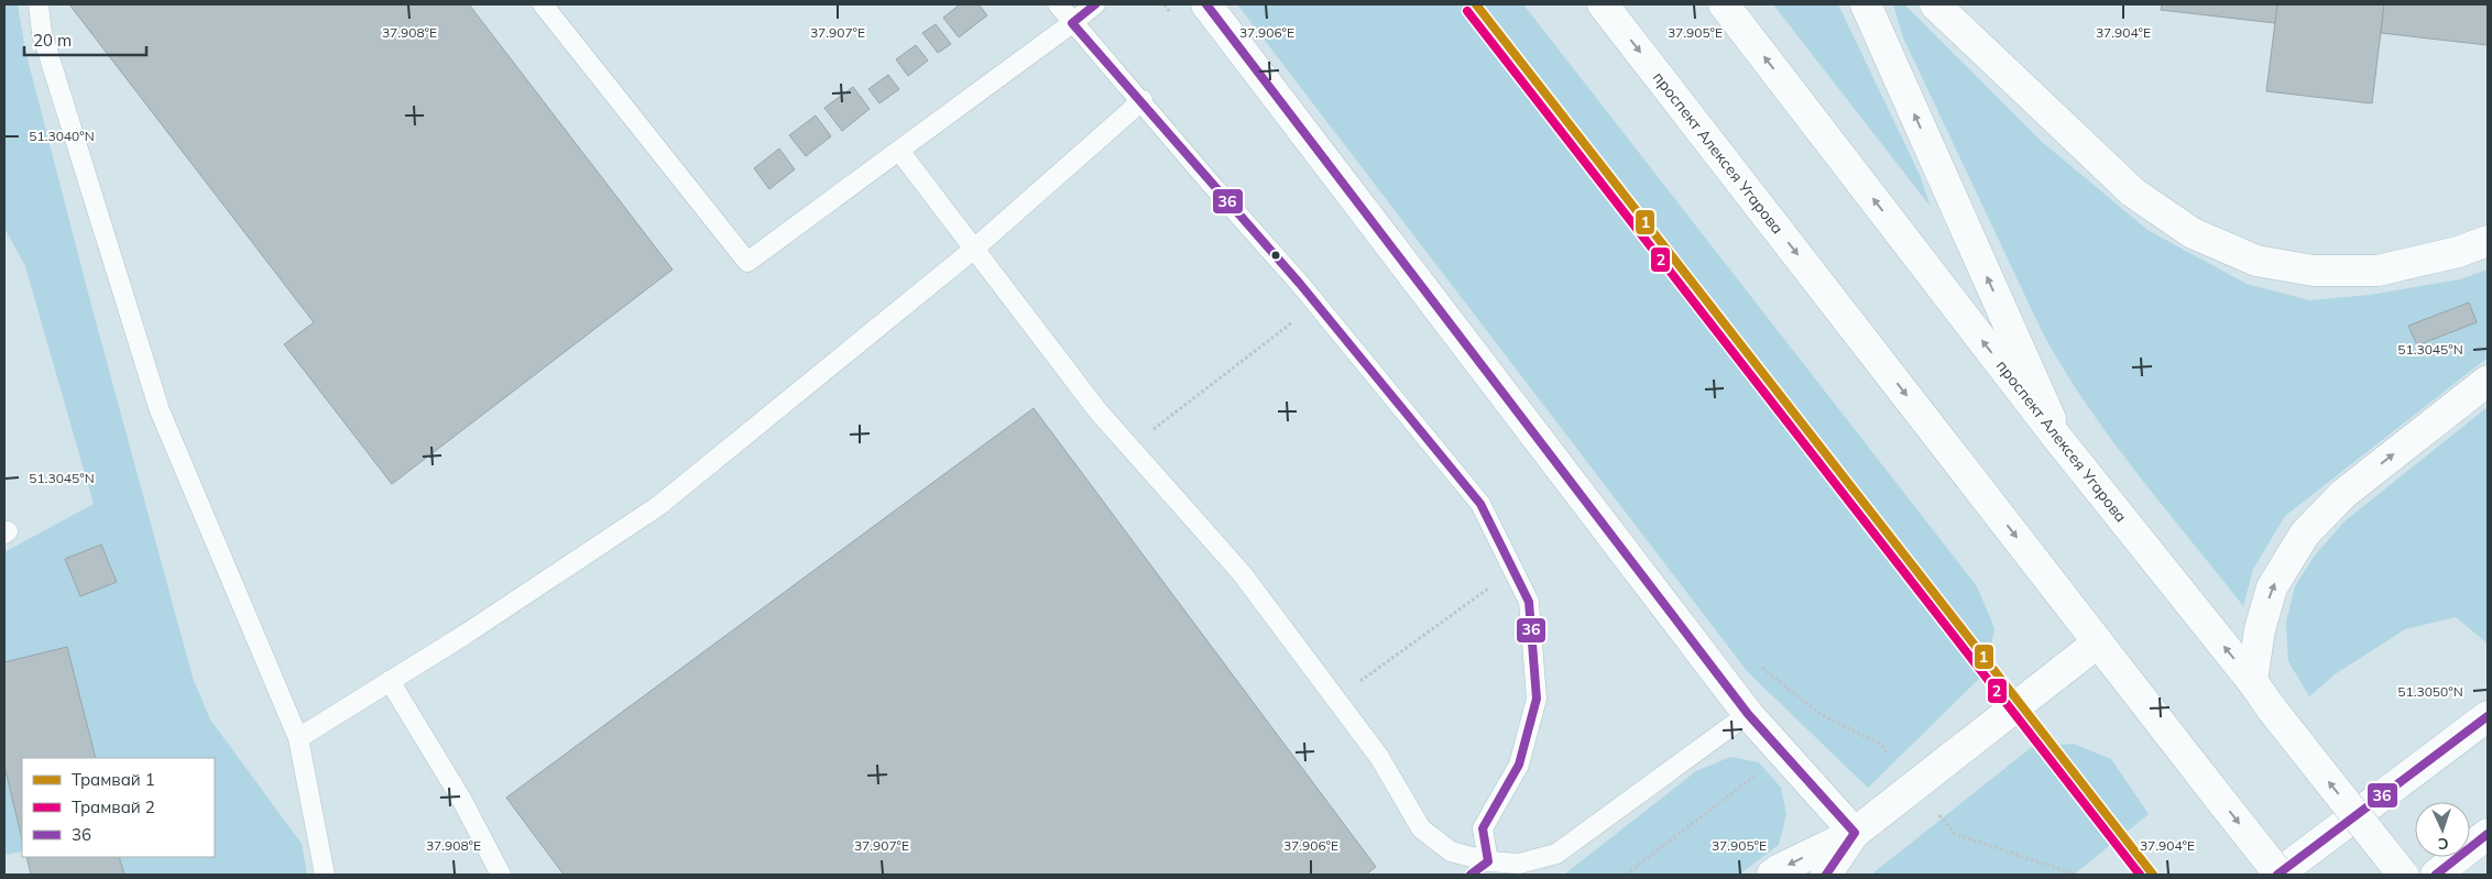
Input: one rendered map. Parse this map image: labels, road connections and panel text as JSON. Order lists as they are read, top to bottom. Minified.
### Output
{"streets":{"main road":["проспект Алексея Угарова"]},"lines":["tram line 1","transit line 36","tram line 2"],"legend":["Трамвай 1","Трамвай 2","36"],"scale_bar":"20 m","north":"bottom","coordinates":["37.908°E","37.907°E","37.906°E","37.905°E","37.904°E","51.3040°N","51.3045°N","51.3050°N"]}
